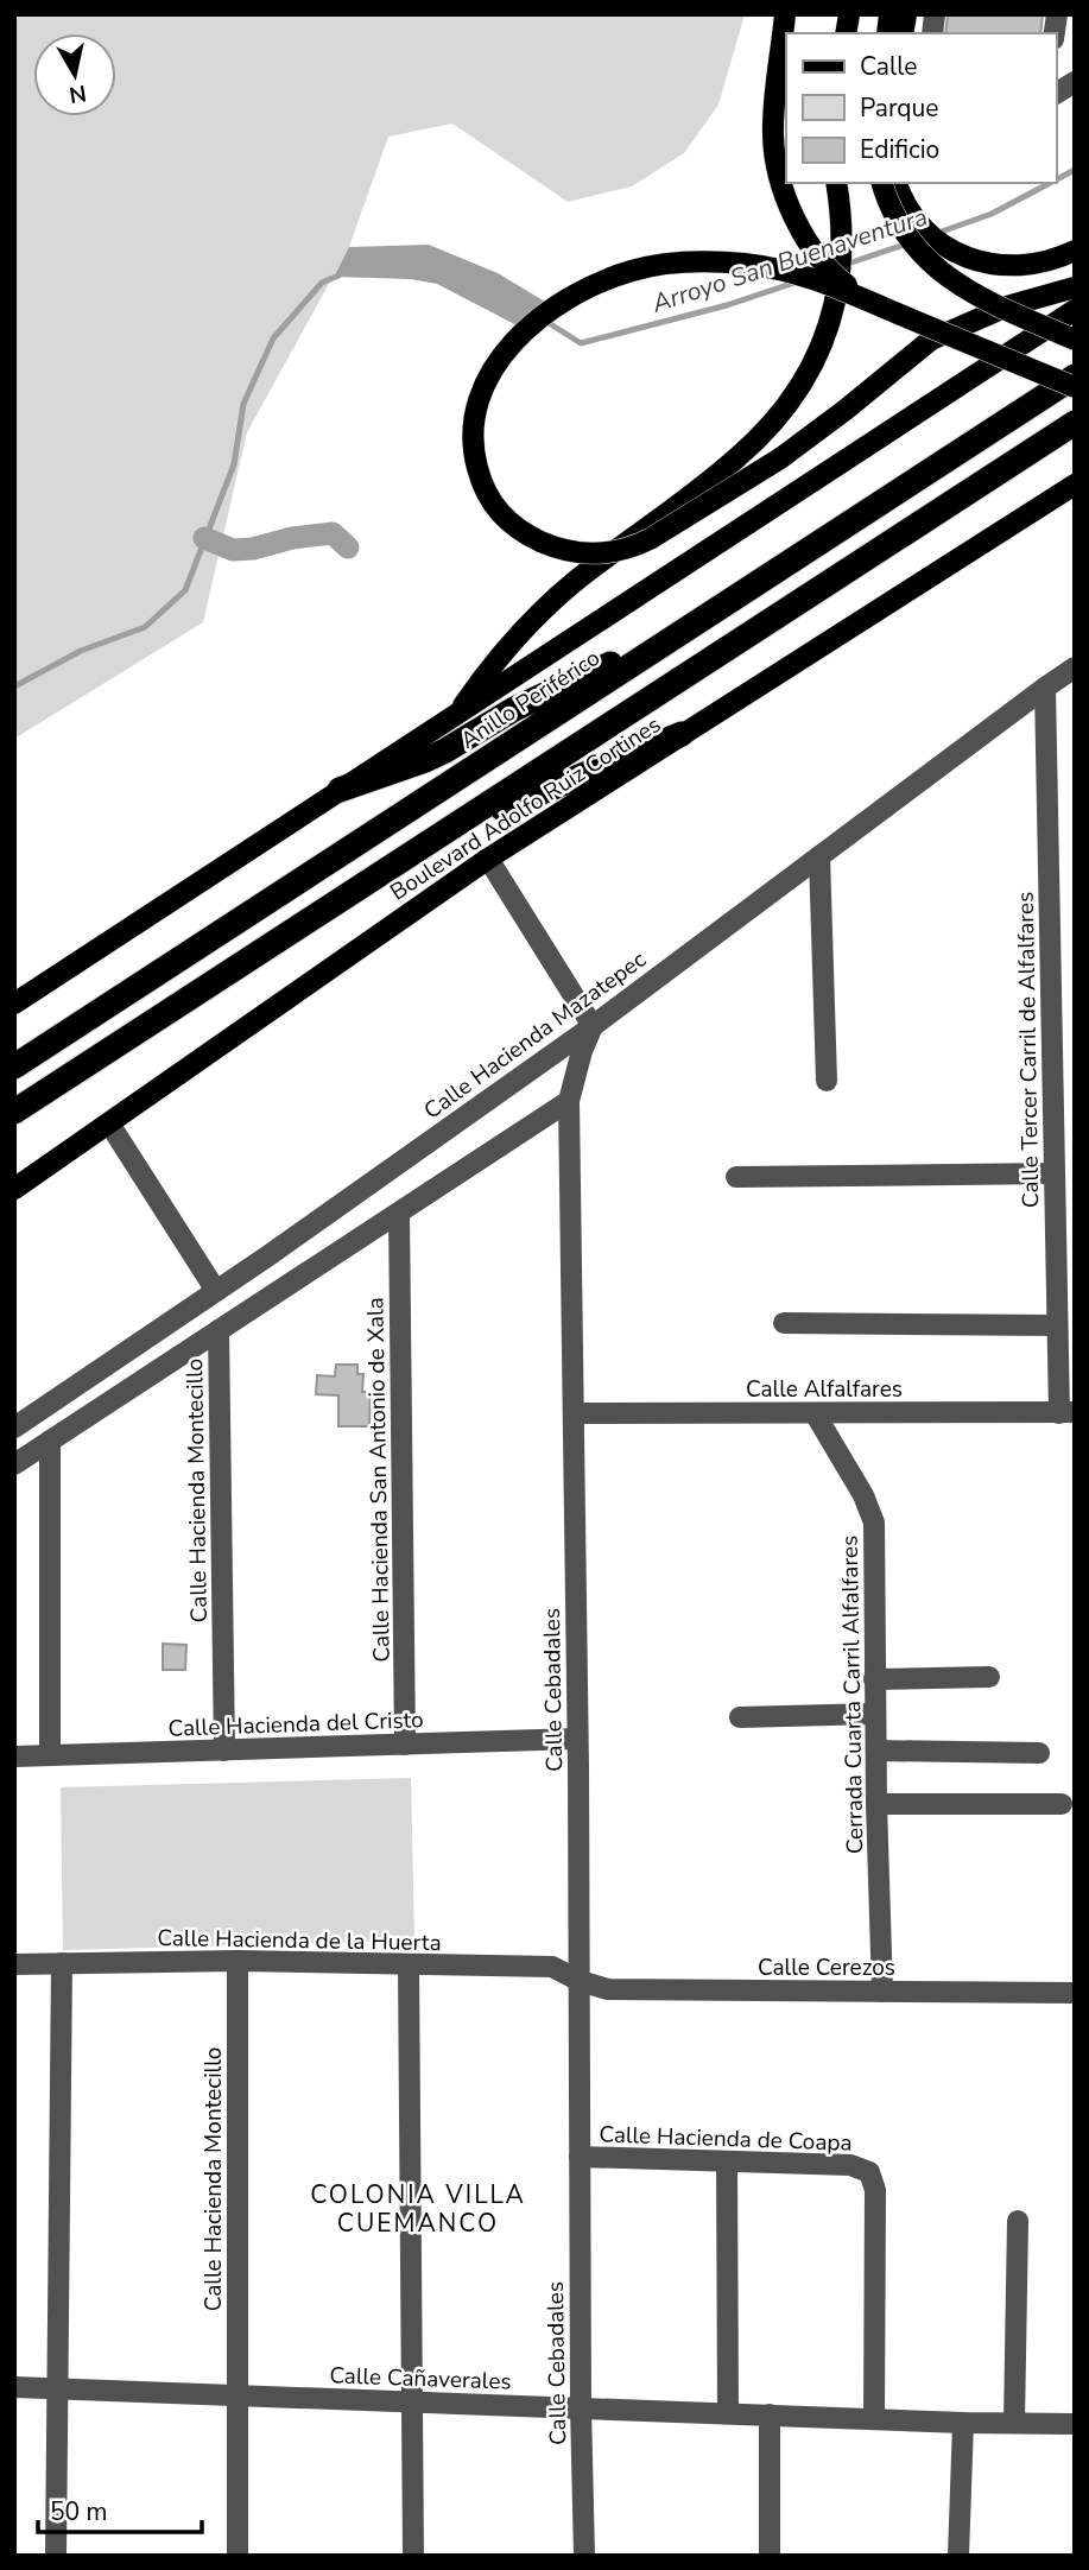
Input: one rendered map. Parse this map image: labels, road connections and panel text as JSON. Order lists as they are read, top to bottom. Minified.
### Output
{"streets":{"highway":["Anillo Periférico"],"main road":["Boulevard Adolfo Ruiz Cortines"],"street":["Calle Hacienda Mazatepec","Calle Tercer Carril de Alfalfares","Calle Alfalfares","Calle Hacienda San Antonio de Xala","Calle Hacienda Montecillo","Calle Cebadales","Cerrada Cuarta Carril Alfalfares","Calle Hacienda del Cristo","Calle Hacienda de la Huerta","Calle Cerezos","Calle Hacienda de Coapa","Calle Cañaverales"]},"crossings":[["Calle Hacienda Mazatepec","Calle Tercer Carril de Alfalfares"],["Calle Hacienda Mazatepec","Calle Cebadales"],["Calle Tercer Carril de Alfalfares","Calle Alfalfares"],["Calle Alfalfares","Calle Cebadales"],["Calle Alfalfares","Cerrada Cuarta Carril Alfalfares"],["Calle Hacienda San Antonio de Xala","Calle Hacienda del Cristo"],["Calle Hacienda Montecillo","Calle Hacienda del Cristo"],["Calle Hacienda Montecillo","Calle Hacienda de la Huerta"],["Calle Hacienda Montecillo","Calle Cañaverales"],["Calle Cebadales","Calle Hacienda del Cristo"],["Calle Cebadales","Calle Hacienda de la Huerta"],["Calle Cebadales","Calle Cerezos"],["Calle Cebadales","Calle Hacienda de Coapa"],["Calle Cebadales","Calle Cañaverales"],["Cerrada Cuarta Carril Alfalfares","Calle Cerezos"],["Calle Hacienda de la Huerta","Calle Cerezos"],["Calle Hacienda de Coapa","Calle Cañaverales"]],"districts":["COLONIA VILLA CUEMANCO"],"water":["Arroyo San Buenaventura"],"legend":["Calle","Parque","Edificio"],"scale_bar":"50 m","north":"bottom"}
